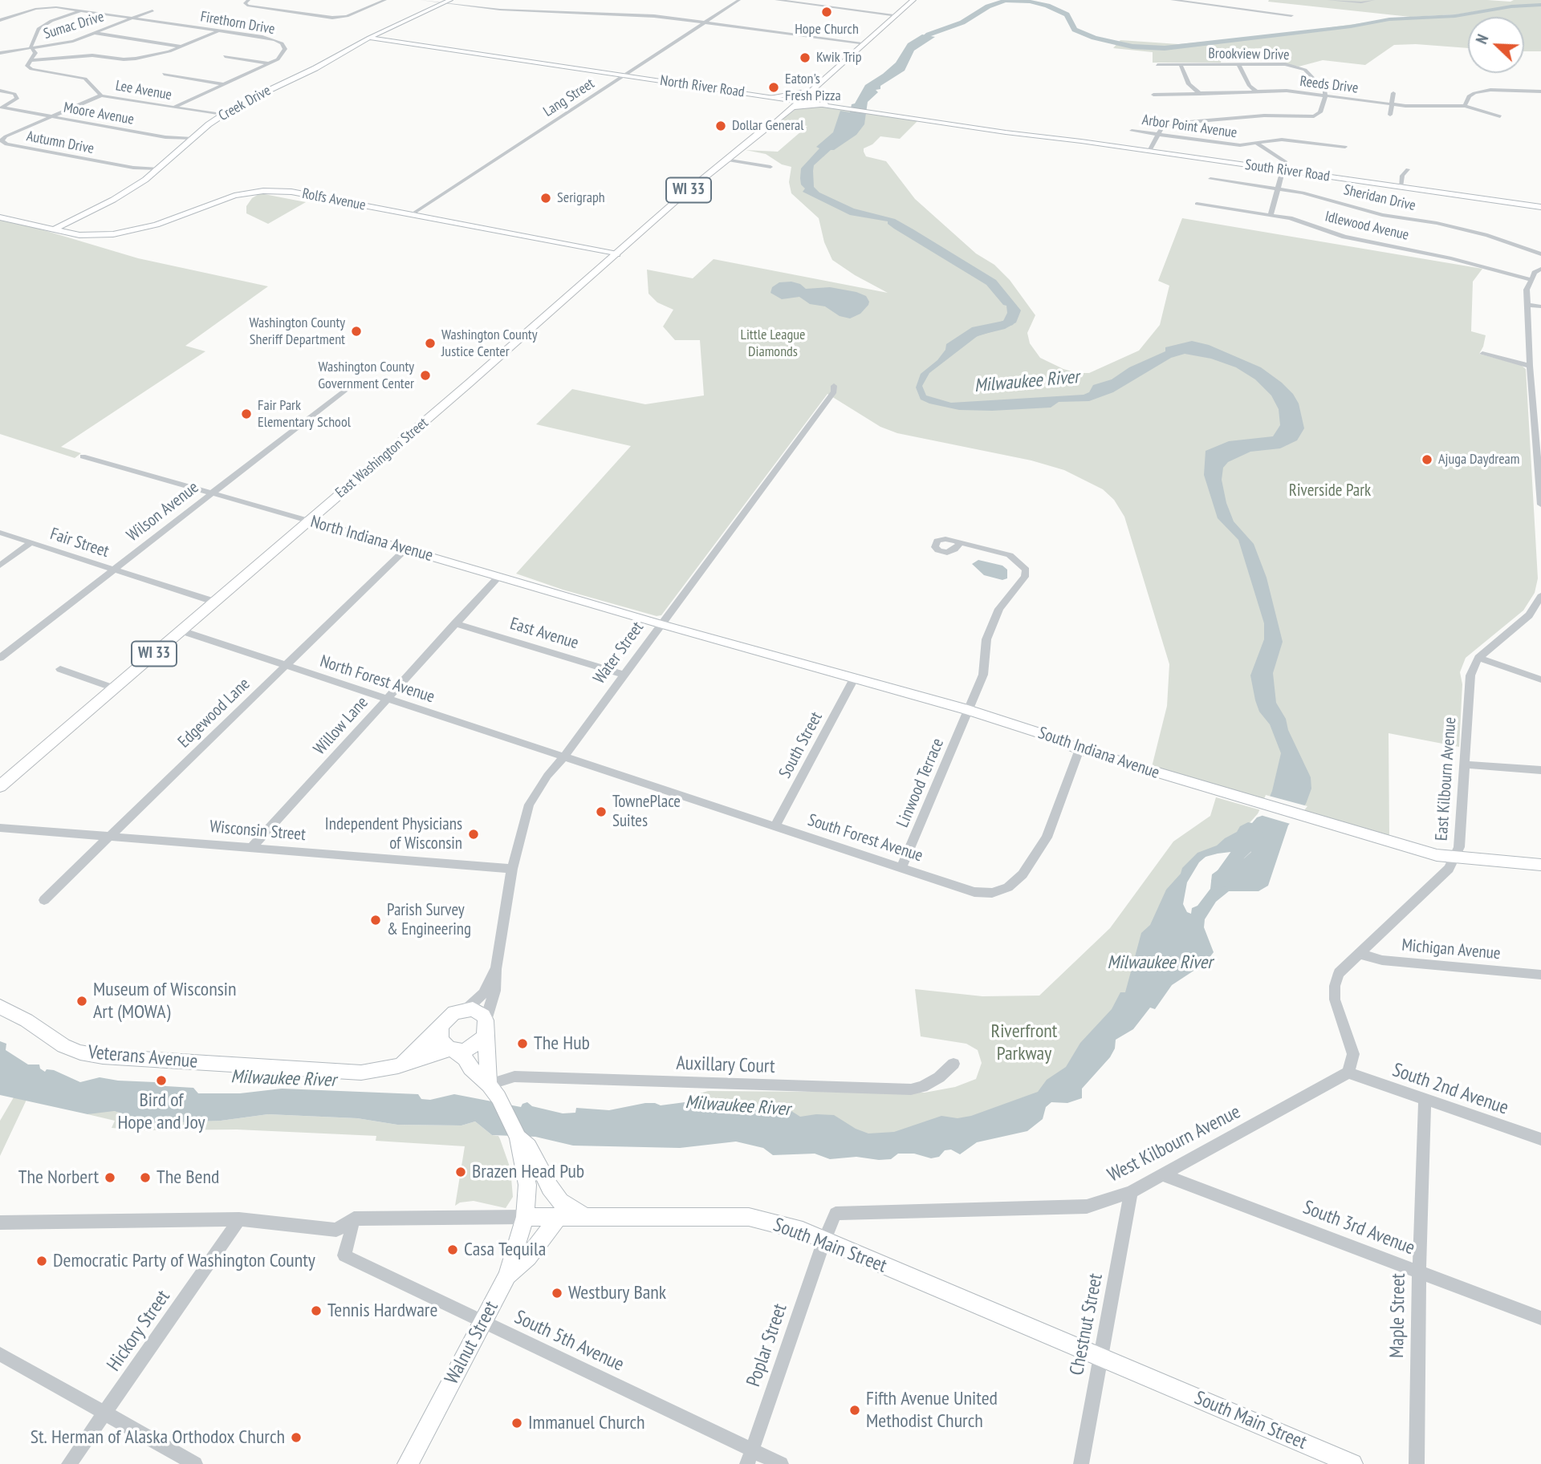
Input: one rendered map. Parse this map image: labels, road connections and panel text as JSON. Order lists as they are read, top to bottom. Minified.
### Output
{"streets":{"main road":["WI 33","East Washington Street"],"street":["Firethorn Drive","Sumac Drive","Brookview Drive","Reeds Drive","North River Road","Lee Avenue","Lang Street","Creek Drive","Moore Avenue","Arbor Point Avenue","Autumn Drive","South River Road","Sheridan Drive","Rolfs Avenue","Idlewood Avenue","Wilson Avenue","North Indiana Avenue","Fair Street","East Avenue","Water Street","North Forest Avenue","Edgewood Lane","Willow Lane","South Street","South Indiana Avenue","East Kilbourn Avenue","Linwood Terrace","Wisconsin Street","South Forest Avenue","Michigan Avenue","Veterans Avenue","Auxillary Court","South 2nd Avenue","West Kilbourn Avenue","South 3rd Avenue","South Main Street","Maple Street","Chestnut Street","Hickory Street","South 5th Avenue","Walnut Street","Poplar Street"]},"crossings":[["Firethorn Drive","Sumac Drive"],["Brookview Drive","Reeds Drive"],["North River Road","Lang Street"],["North River Road","Creek Drive"],["North River Road","South River Road"],["North River Road","East Washington Street"],["Lee Avenue","Creek Drive"],["Lee Avenue","Autumn Drive"],["Lang Street","Rolfs Avenue"],["Creek Drive","Moore Avenue"],["Creek Drive","Autumn Drive"],["Creek Drive","Rolfs Avenue"],["Moore Avenue","Autumn Drive"],["Rolfs Avenue","East Washington Street"],["East Washington Street","North Indiana Avenue"],["East Washington Street","Fair Street"],["East Washington Street","North Forest Avenue"],["Wilson Avenue","North Indiana Avenue"],["Wilson Avenue","Fair Street"],["North Indiana Avenue","Water Street"],["North Indiana Avenue","Edgewood Lane"],["North Indiana Avenue","Willow Lane"],["North Indiana Avenue","South Indiana Avenue"],["East Avenue","Water Street"],["East Avenue","Willow Lane"],["Water Street","North Forest Avenue"],["Water Street","South Indiana Avenue"],["Water Street","Wisconsin Street"],["Water Street","South Forest Avenue"],["Water Street","Veterans Avenue"],["North Forest Avenue","Edgewood Lane"],["North Forest Avenue","Willow Lane"],["North Forest Avenue","South Forest Avenue"],["Edgewood Lane","Wisconsin Street"],["Willow Lane","Wisconsin Street"],["South Street","South Indiana Avenue"],["South Street","South Forest Avenue"],["South Indiana Avenue","East Kilbourn Avenue"],["South Indiana Avenue","Linwood Terrace"],["South Indiana Avenue","South Forest Avenue"],["East Kilbourn Avenue","Michigan Avenue"],["East Kilbourn Avenue","South 2nd Avenue"],["East Kilbourn Avenue","West Kilbourn Avenue"],["Linwood Terrace","South Forest Avenue"],["South 2nd Avenue","West Kilbourn Avenue"],["South 2nd Avenue","Maple Street"],["West Kilbourn Avenue","South 3rd Avenue"],["West Kilbourn Avenue","South Main Street"],["West Kilbourn Avenue","Chestnut Street"],["West Kilbourn Avenue","Poplar Street"],["South 3rd Avenue","Maple Street"],["South Main Street","Chestnut Street"],["South Main Street","Hickory Street"],["South Main Street","South 5th Avenue"],["South Main Street","Walnut Street"],["South Main Street","Poplar Street"],["South 5th Avenue","Walnut Street"],["South 5th Avenue","Poplar Street"]],"water":["Milwaukee River"],"parks":["Little League Diamonds","Riverside Park","Riverfront Parkway"],"places":["Hope Church","Kwik Trip","Eaton's Fresh Pizza","Dollar General","Serigraph","Washington County Sheriff Department","Washington County Justice Center","Washington County Government Center","Fair Park Elementary School","Ajuga Daydream","TownePlace Suites","Independent Physicians of Wisconsin","Parish Survey & Engineering","Museum of Wisconsin Art (MOWA)","The Hub","Bird of Hope and Joy","Brazen Head Pub","The Norbert","The Bend","Casa Tequila","Democratic Party of Washington County","Westbury Bank","Tennis Hardware","Fifth Avenue United Methodist Church","Immanuel Church","St. Herman of Alaska Orthodox Church"],"north":"top left"}
